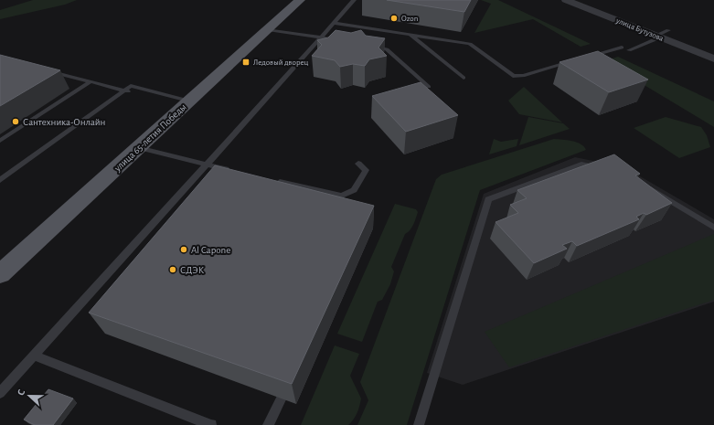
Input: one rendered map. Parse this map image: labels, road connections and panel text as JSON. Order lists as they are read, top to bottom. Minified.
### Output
{"streets":{"main road":["улица 65-летия Победы"],"street":["улица Бутузова"]},"places":{"other":["Ozon","Сантехника-Онлайн","Al Capone","СДЭК"],"transit":["Ледовый дворец"]},"north":"left"}
